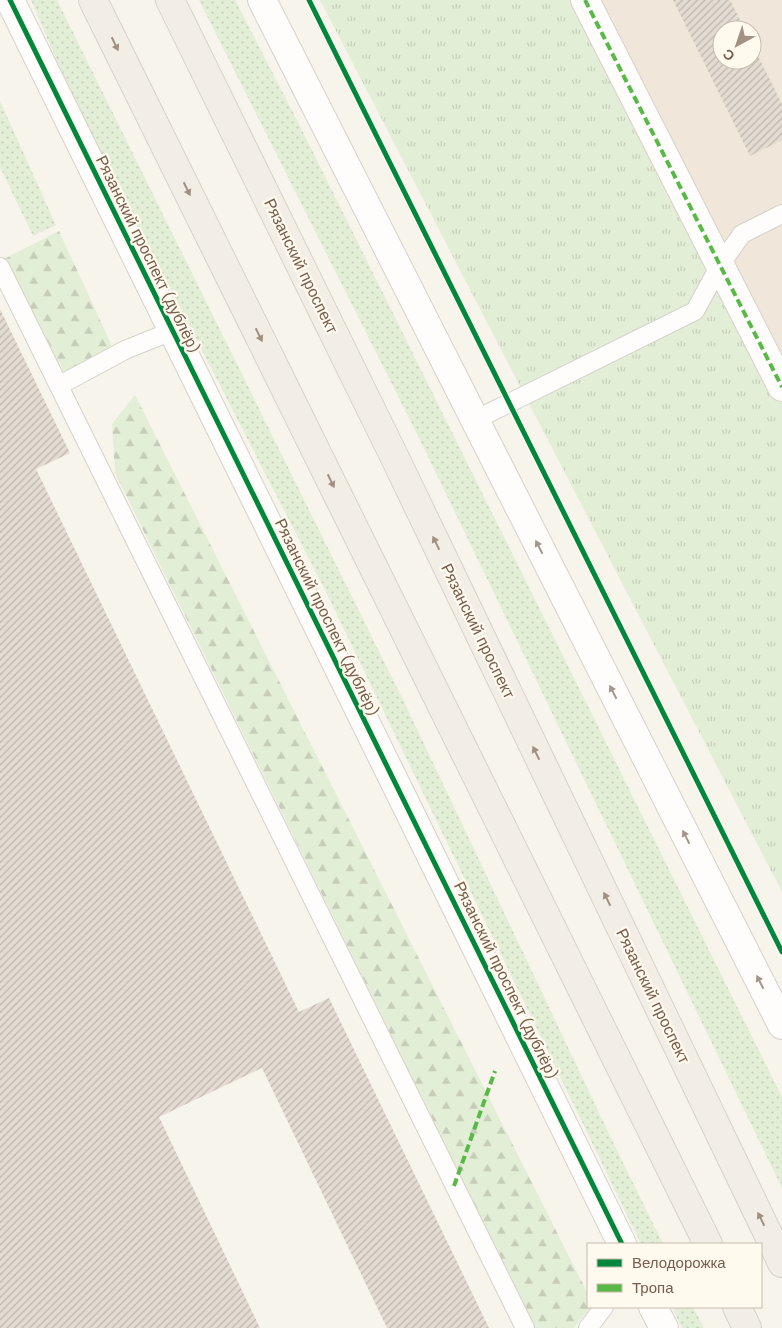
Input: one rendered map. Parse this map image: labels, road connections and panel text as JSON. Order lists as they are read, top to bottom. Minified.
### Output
{"streets":{"main road":["Рязанский проспект"],"street":["Рязанский проспект (дублёр)"]},"legend":["Велодорожка","Тропа"],"north":"bottom left"}
